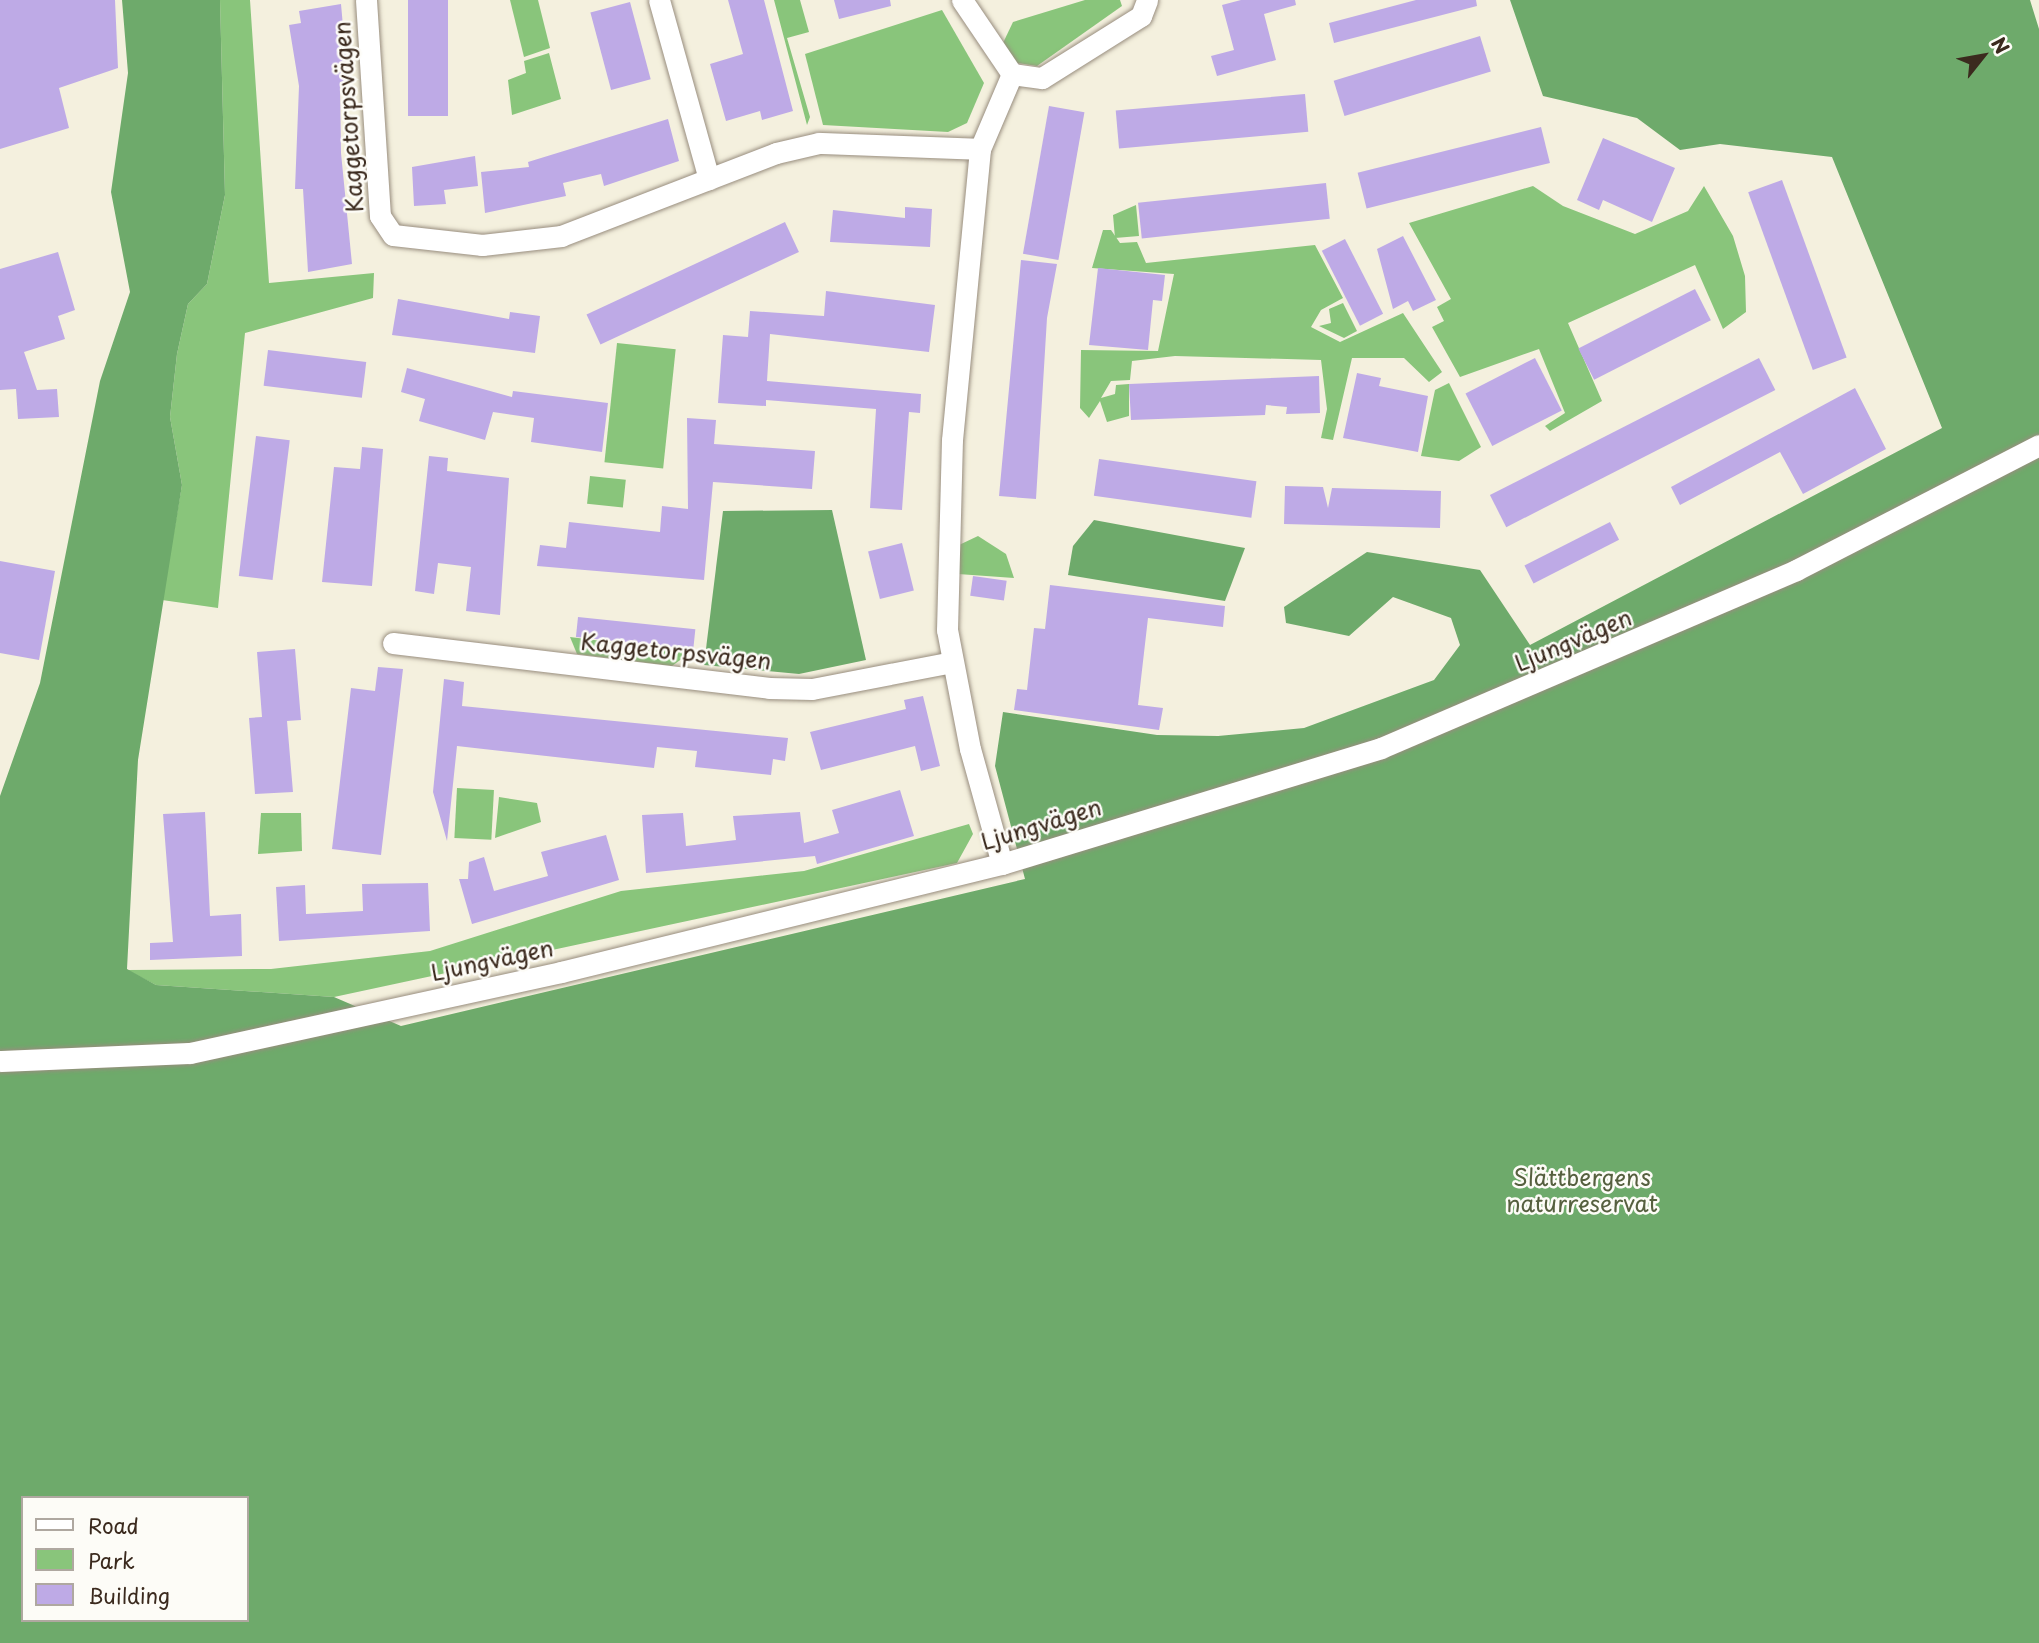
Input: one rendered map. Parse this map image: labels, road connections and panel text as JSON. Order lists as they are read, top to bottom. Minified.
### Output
{"streets":{"street":["Kaggetorpsvägen","Ljungvägen"]},"parks":["Slättbergens naturreservat"],"legend":["Road","Park","Building"],"north":"top right"}
